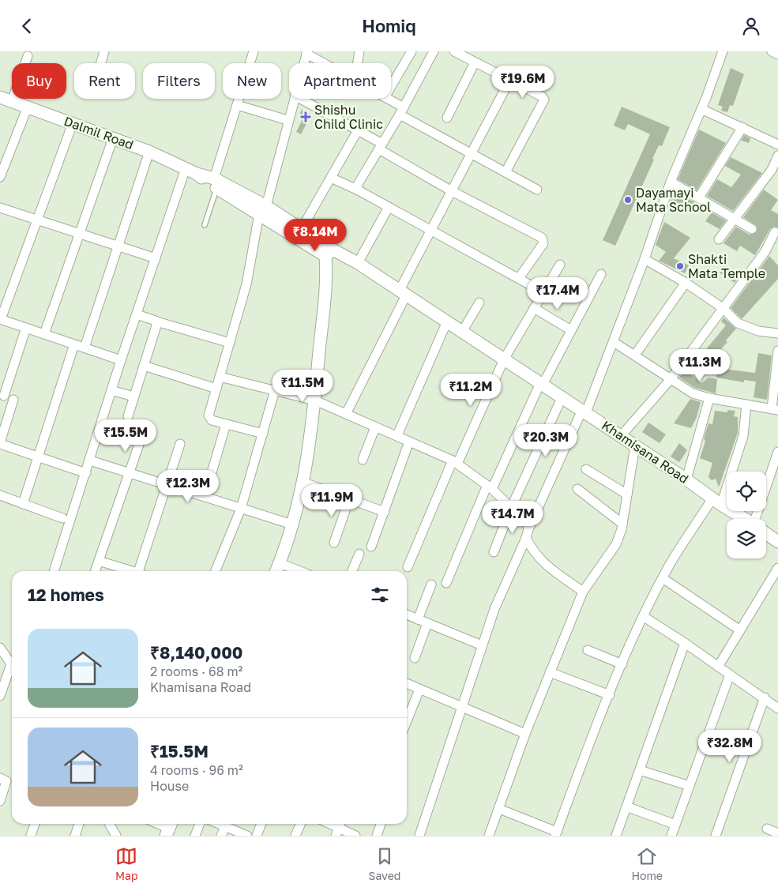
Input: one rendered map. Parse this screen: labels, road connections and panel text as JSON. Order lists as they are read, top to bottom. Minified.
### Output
{"streets":{"street":["Dalmil Road","Khamisana Road"]},"places":{"health":["Shishu Child Clinic"],"other":["Dayamayi Mata School","Shakti Mata Temple"]},"page":{"header":"Homiq","chip":["Buy","Rent","Filters","New","Apartment"],"price":["₹19.6M","₹8.14M","₹17.4M","₹11.3M","₹11.5M","₹11.2M","₹15.5M","₹20.3M","₹12.3M","₹11.9M","₹14.7M","₹32.8M"],"heading":"12 homes","list":[{"name":"₹8,140,000","note":"2 rooms · 68 m² · Khamisana Road"},{"name":"₹15.5M","note":"4 rooms · 96 m² · House"}],"tabs":["Map","Saved","Home"]}}
